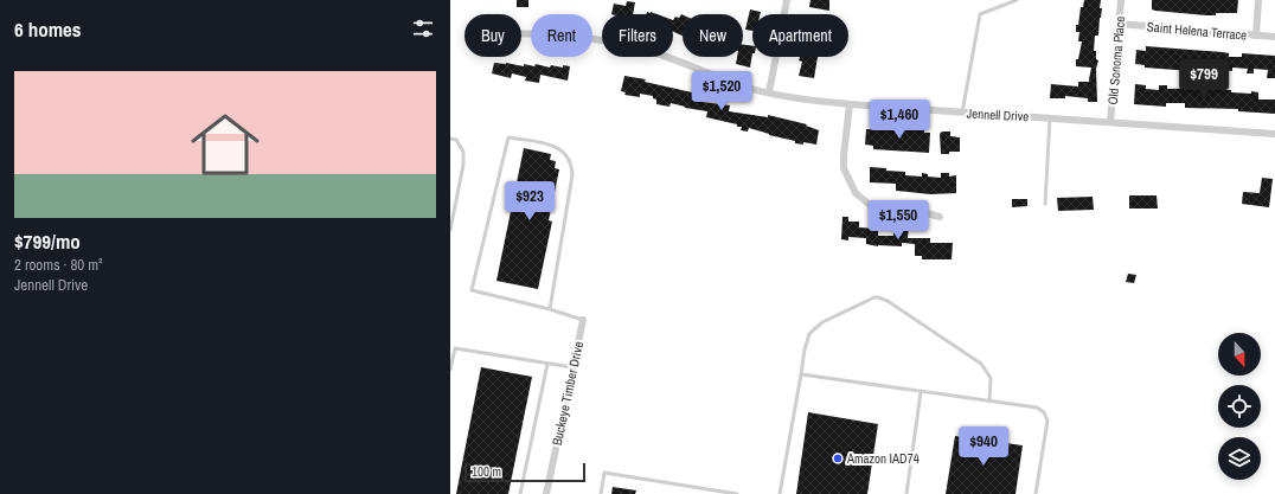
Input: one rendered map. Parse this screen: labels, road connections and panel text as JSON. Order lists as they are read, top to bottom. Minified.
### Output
{"streets":{"street":["Saint Helena Terrace","Old Sonoma Place","Jennell Drive","Buckeye Timber Drive"]},"crossings":[["Saint Helena Terrace","Old Sonoma Place"],["Old Sonoma Place","Jennell Drive"]],"places":["Amazon IAD74"],"scale_bar":"100 m","north":"bottom","page":{"heading":"6 homes","chip":["Buy","Rent","Filters","New","Apartment"],"list":[{"name":"$799/mo","note":"2 rooms · 80 m² · Jennell Drive"}],"price":["$799","$1,520","$1,460","$923","$1,550","$940"],"scale":"100 m"}}
